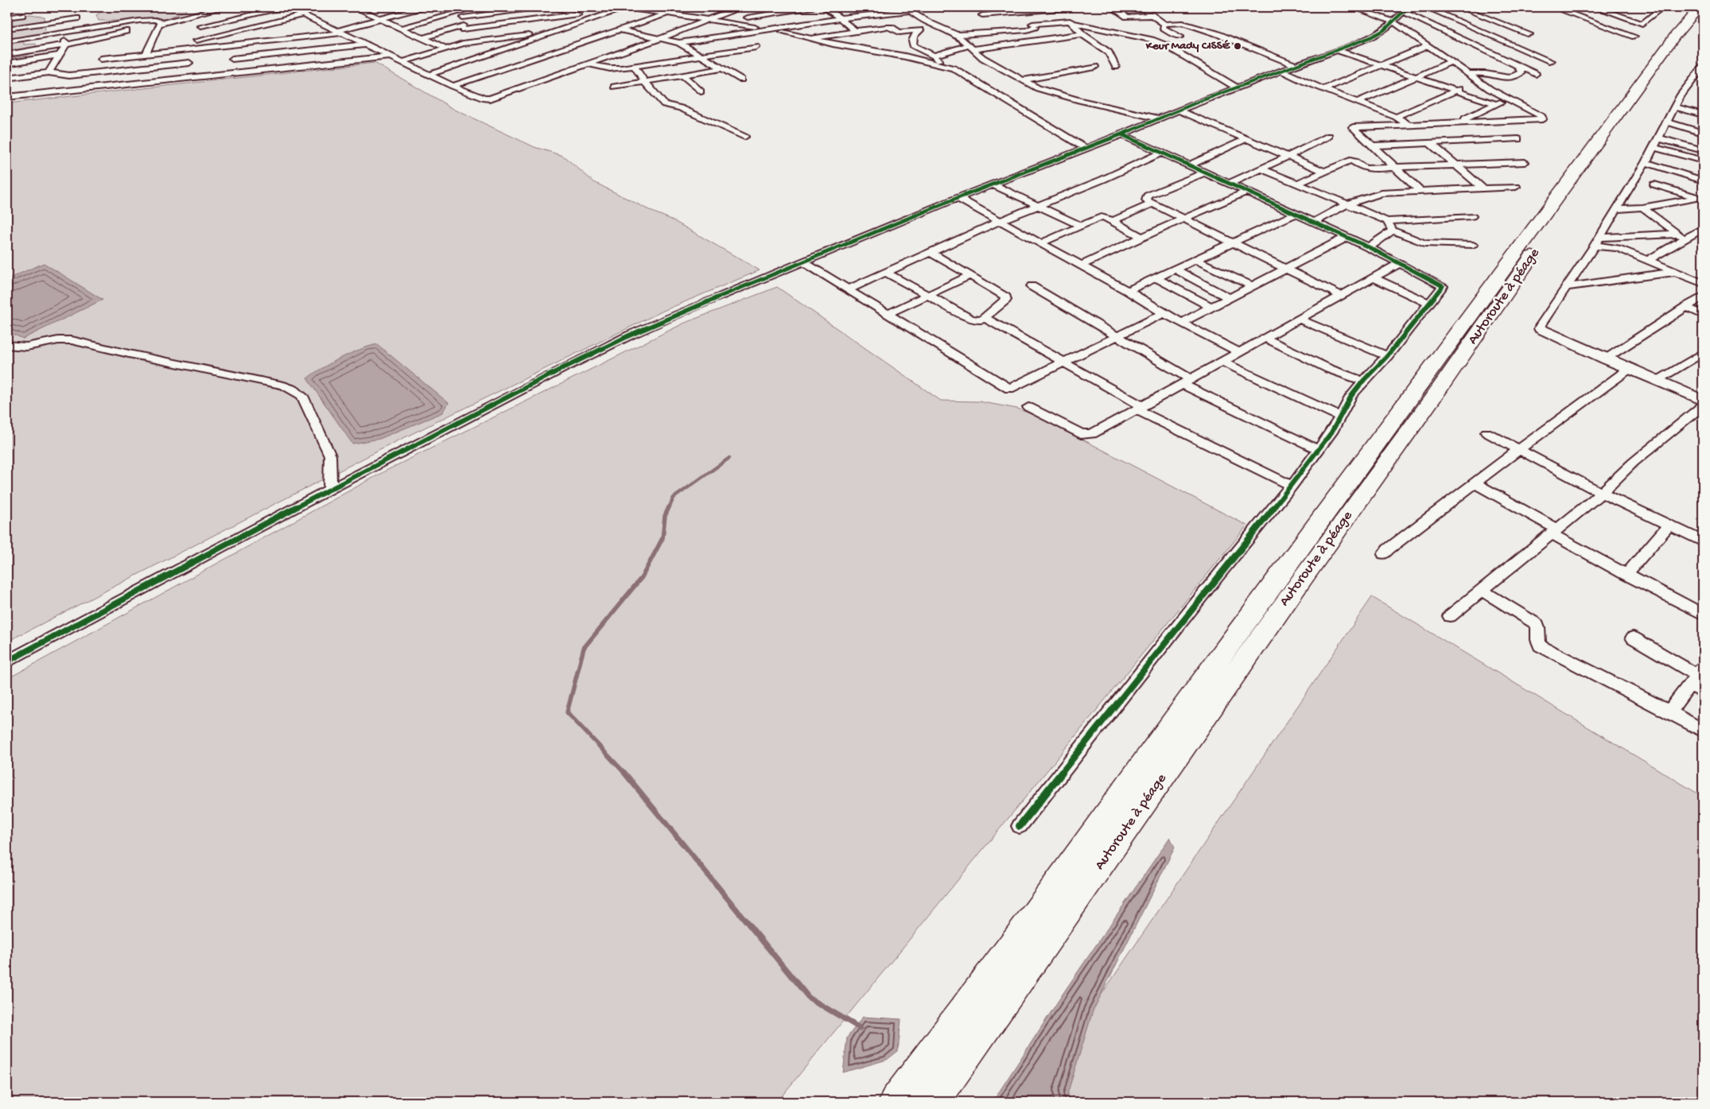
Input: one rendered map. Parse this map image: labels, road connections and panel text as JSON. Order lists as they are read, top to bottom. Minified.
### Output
{"streets":{"highway":["Autoroute à péage"]},"places":["Keur Mady CISSÉ"]}
